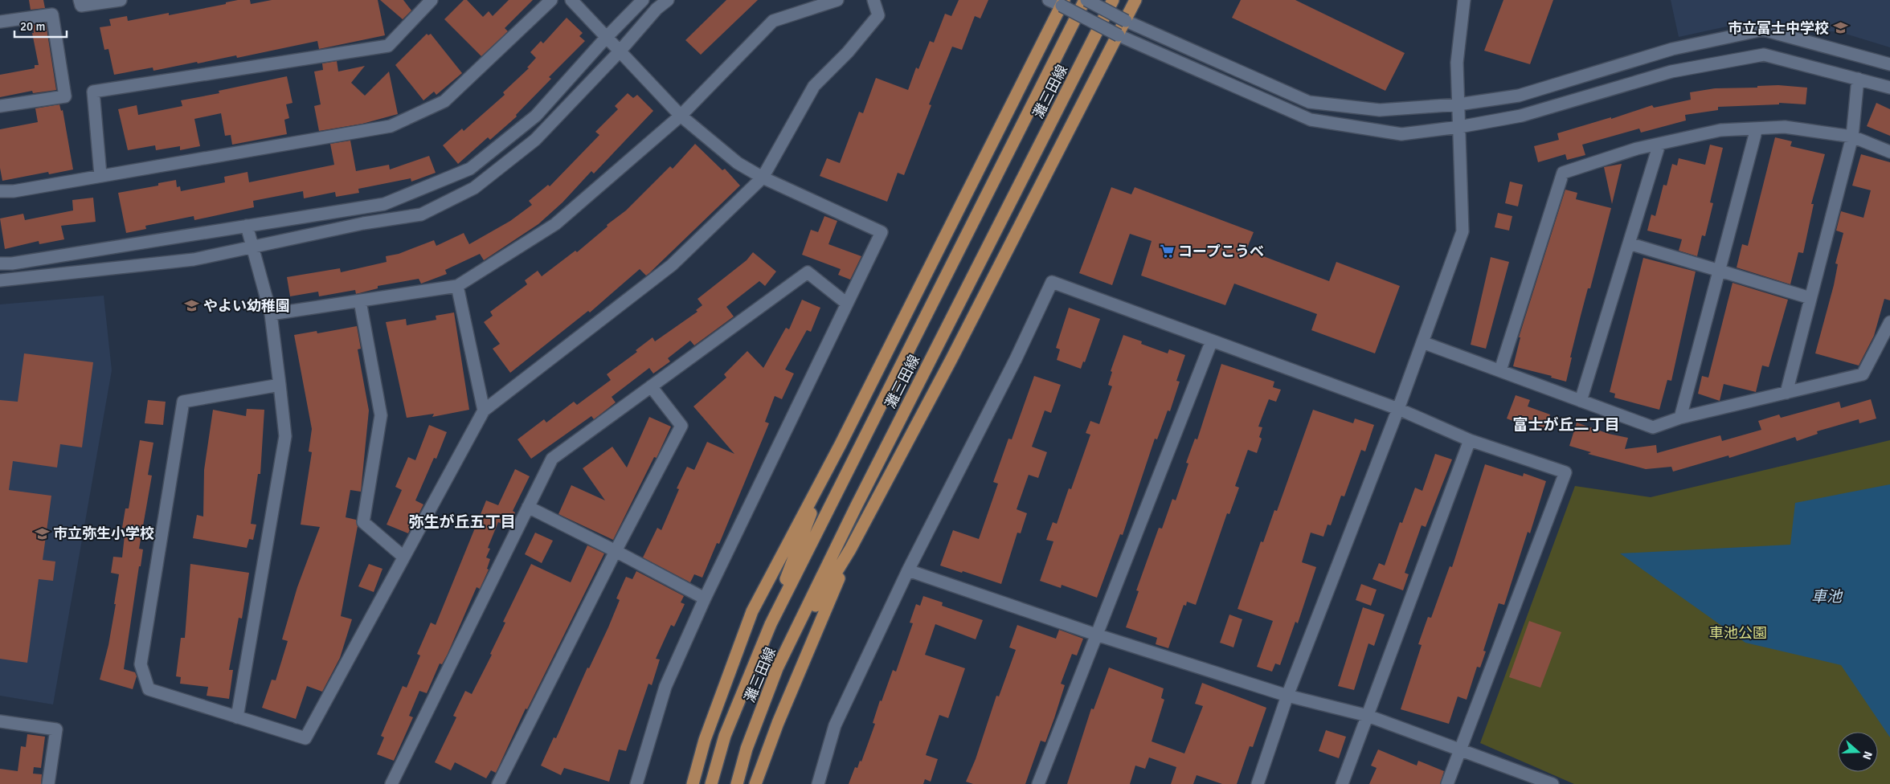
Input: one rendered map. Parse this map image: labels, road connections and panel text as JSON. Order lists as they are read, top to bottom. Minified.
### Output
{"streets":{"main road":["灘三田線"]},"districts":["富士が丘二丁目","弥生が丘五丁目"],"water":["車池"],"parks":["車池公園"],"places":{"school or university":["市立富士中学校","やよい幼稚園","市立弥生小学校"],"supermarket":["コープこうべ"]},"scale_bar":"20 m","north":"right"}
